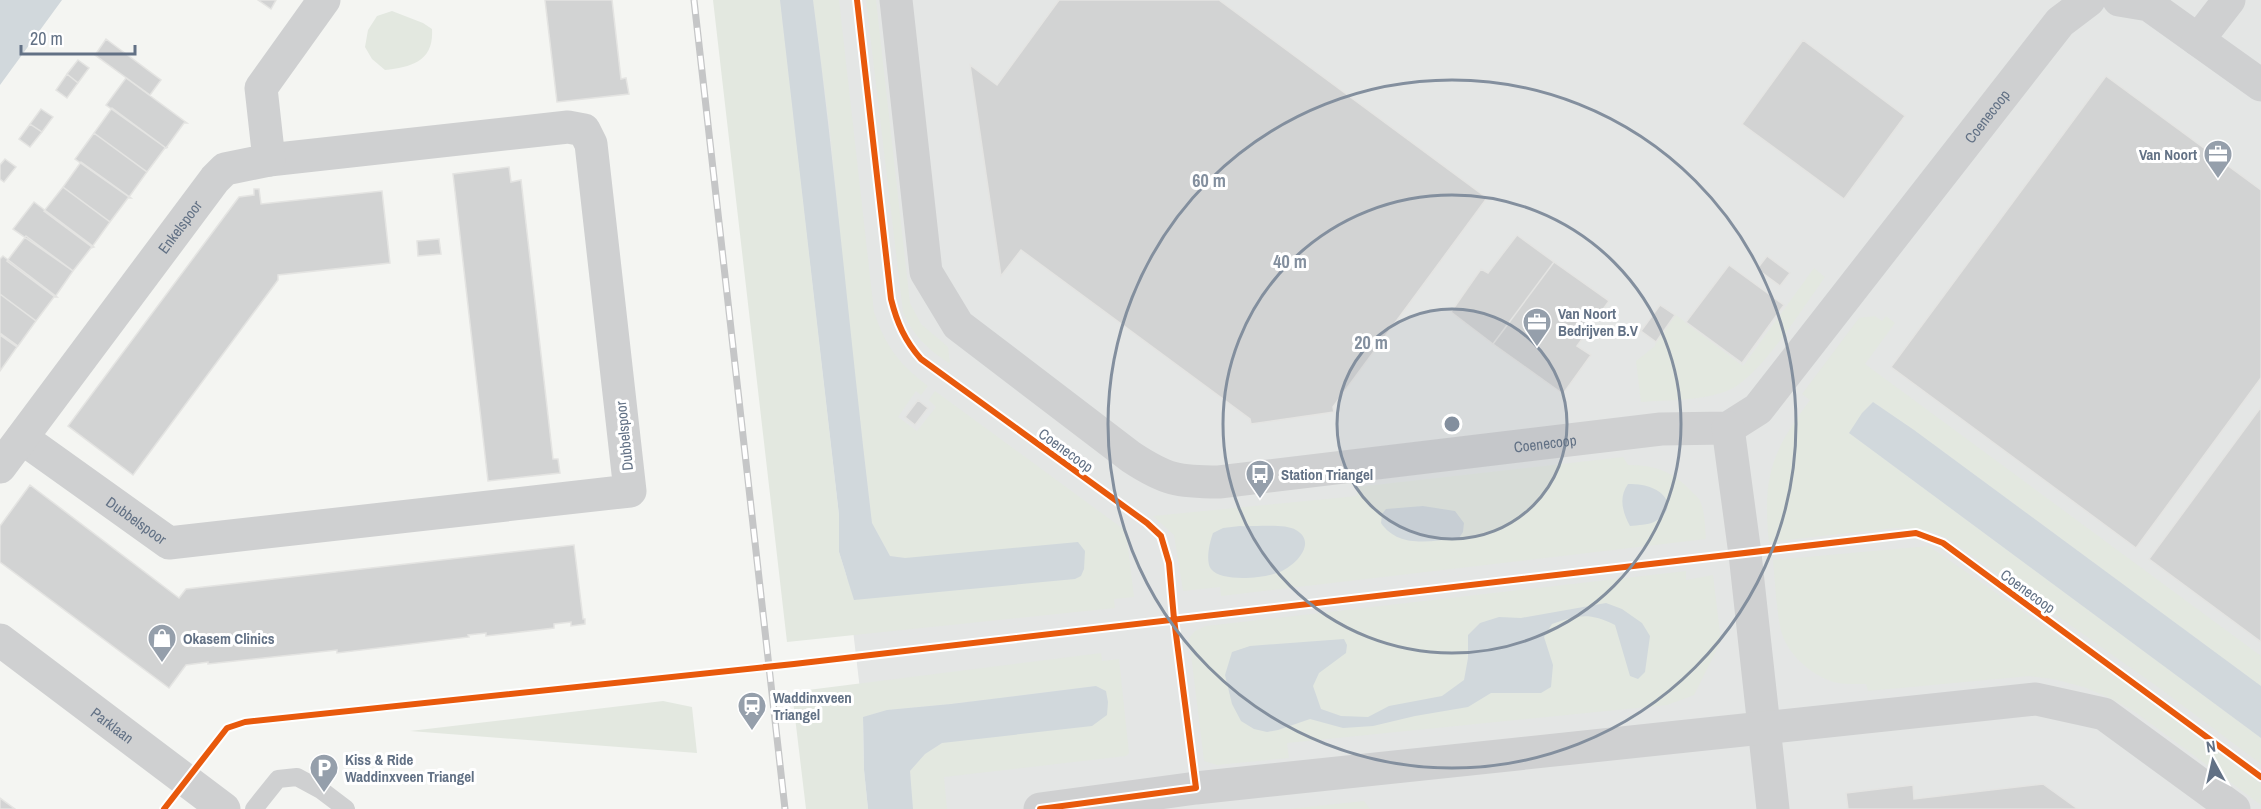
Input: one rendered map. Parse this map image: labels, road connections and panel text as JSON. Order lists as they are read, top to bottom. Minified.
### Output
{"streets":{"street":["Coenecoop","Enkelspoor","Dubbelspoor","Parklaan"]},"crossings":[["Enkelspoor","Dubbelspoor"]],"places":{"office":["Van Noort","Van Noort Bedrijven B.V"],"bus stop":["Station Triangel"],"shop":["Okasem Clinics"],"station":["Waddinxveen Triangel"],"parking":["Kiss & Ride Waddinxveen Triangel"]},"scale_bar":"20 m","north":"top","rings":["60 m","40 m","20 m"]}
